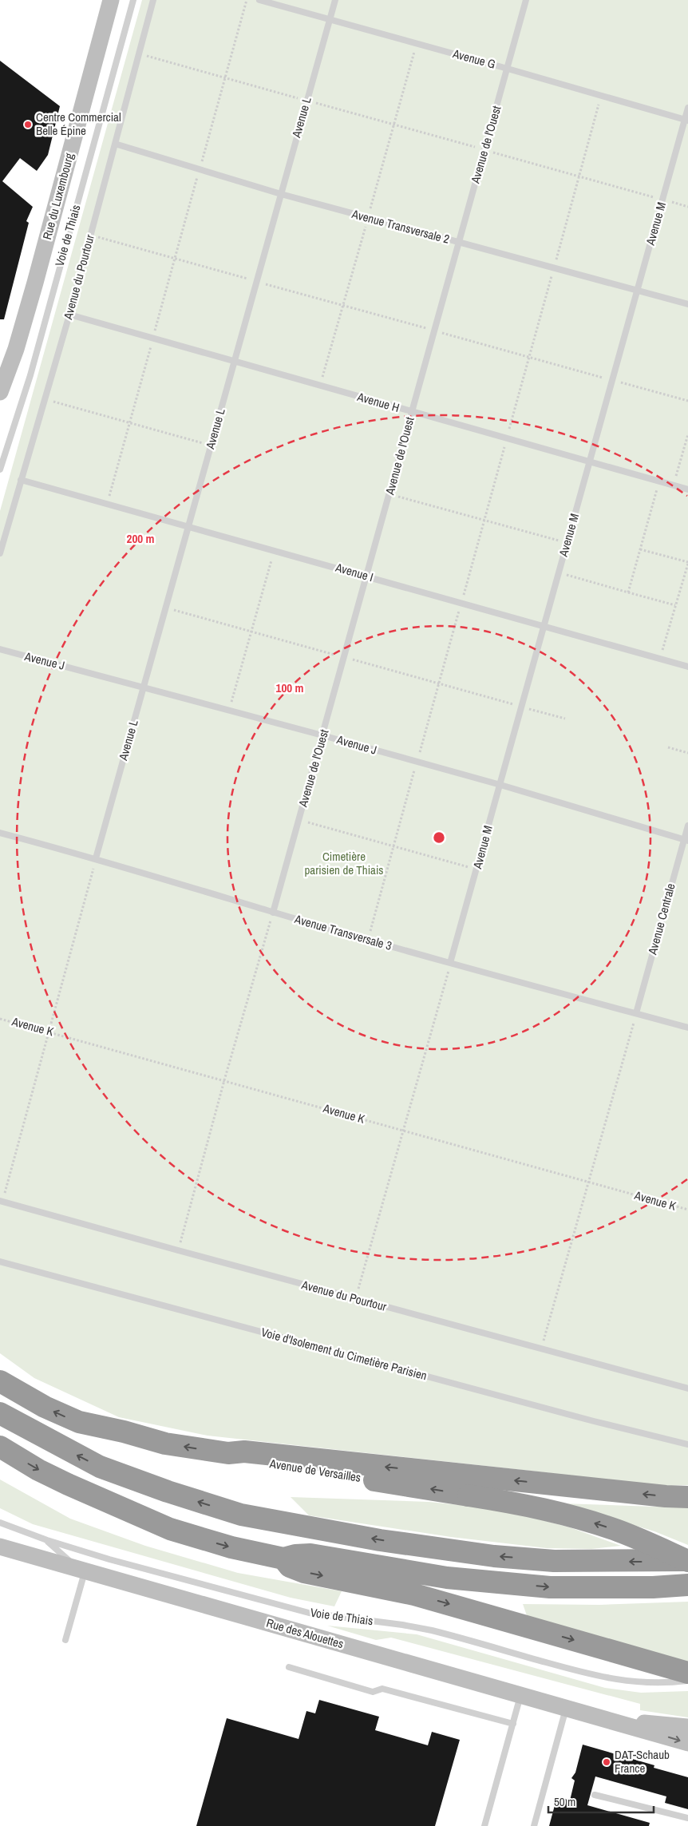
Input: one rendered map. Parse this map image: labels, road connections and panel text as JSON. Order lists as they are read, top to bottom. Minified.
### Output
{"streets":{"highway":["Avenue de Versailles"],"main road":["Rue du Luxembourg","Rue des Alouettes"],"lane":["Avenue G","Avenue L","Avenue de l'Ouest","Avenue M","Avenue Transversale 2","Voie de Thiais","Avenue du Pourtour","Avenue H","Avenue I","Avenue J","Avenue Centrale","Avenue Transversale 3","Voie d'Isolement du Cimetière Parisien"],"path":["Avenue K"]},"crossings":[["Avenue G","Avenue L"],["Avenue G","Avenue de l'Ouest"],["Avenue G","Avenue M"],["Avenue L","Avenue Transversale 2"],["Avenue L","Avenue H"],["Avenue L","Avenue I"],["Avenue L","Avenue J"],["Avenue L","Avenue Transversale 3"],["Avenue de l'Ouest","Avenue Transversale 2"],["Avenue de l'Ouest","Avenue H"],["Avenue de l'Ouest","Avenue I"],["Avenue de l'Ouest","Avenue J"],["Avenue de l'Ouest","Avenue Transversale 3"],["Avenue M","Avenue Transversale 2"],["Avenue M","Avenue H"],["Avenue M","Avenue I"],["Avenue M","Avenue J"],["Avenue M","Avenue Transversale 3"],["Avenue Transversale 2","Avenue du Pourtour"],["Avenue du Pourtour","Avenue H"],["Avenue du Pourtour","Avenue I"],["Avenue J","Avenue Centrale"],["Avenue Centrale","Avenue Transversale 3"]],"parks":["Cimetière parisien de Thiais"],"places":["Centre Commercial Belle Épine","DAT-Schaub France"],"scale_bar":"50 m","rings":["200 m","100 m"]}
